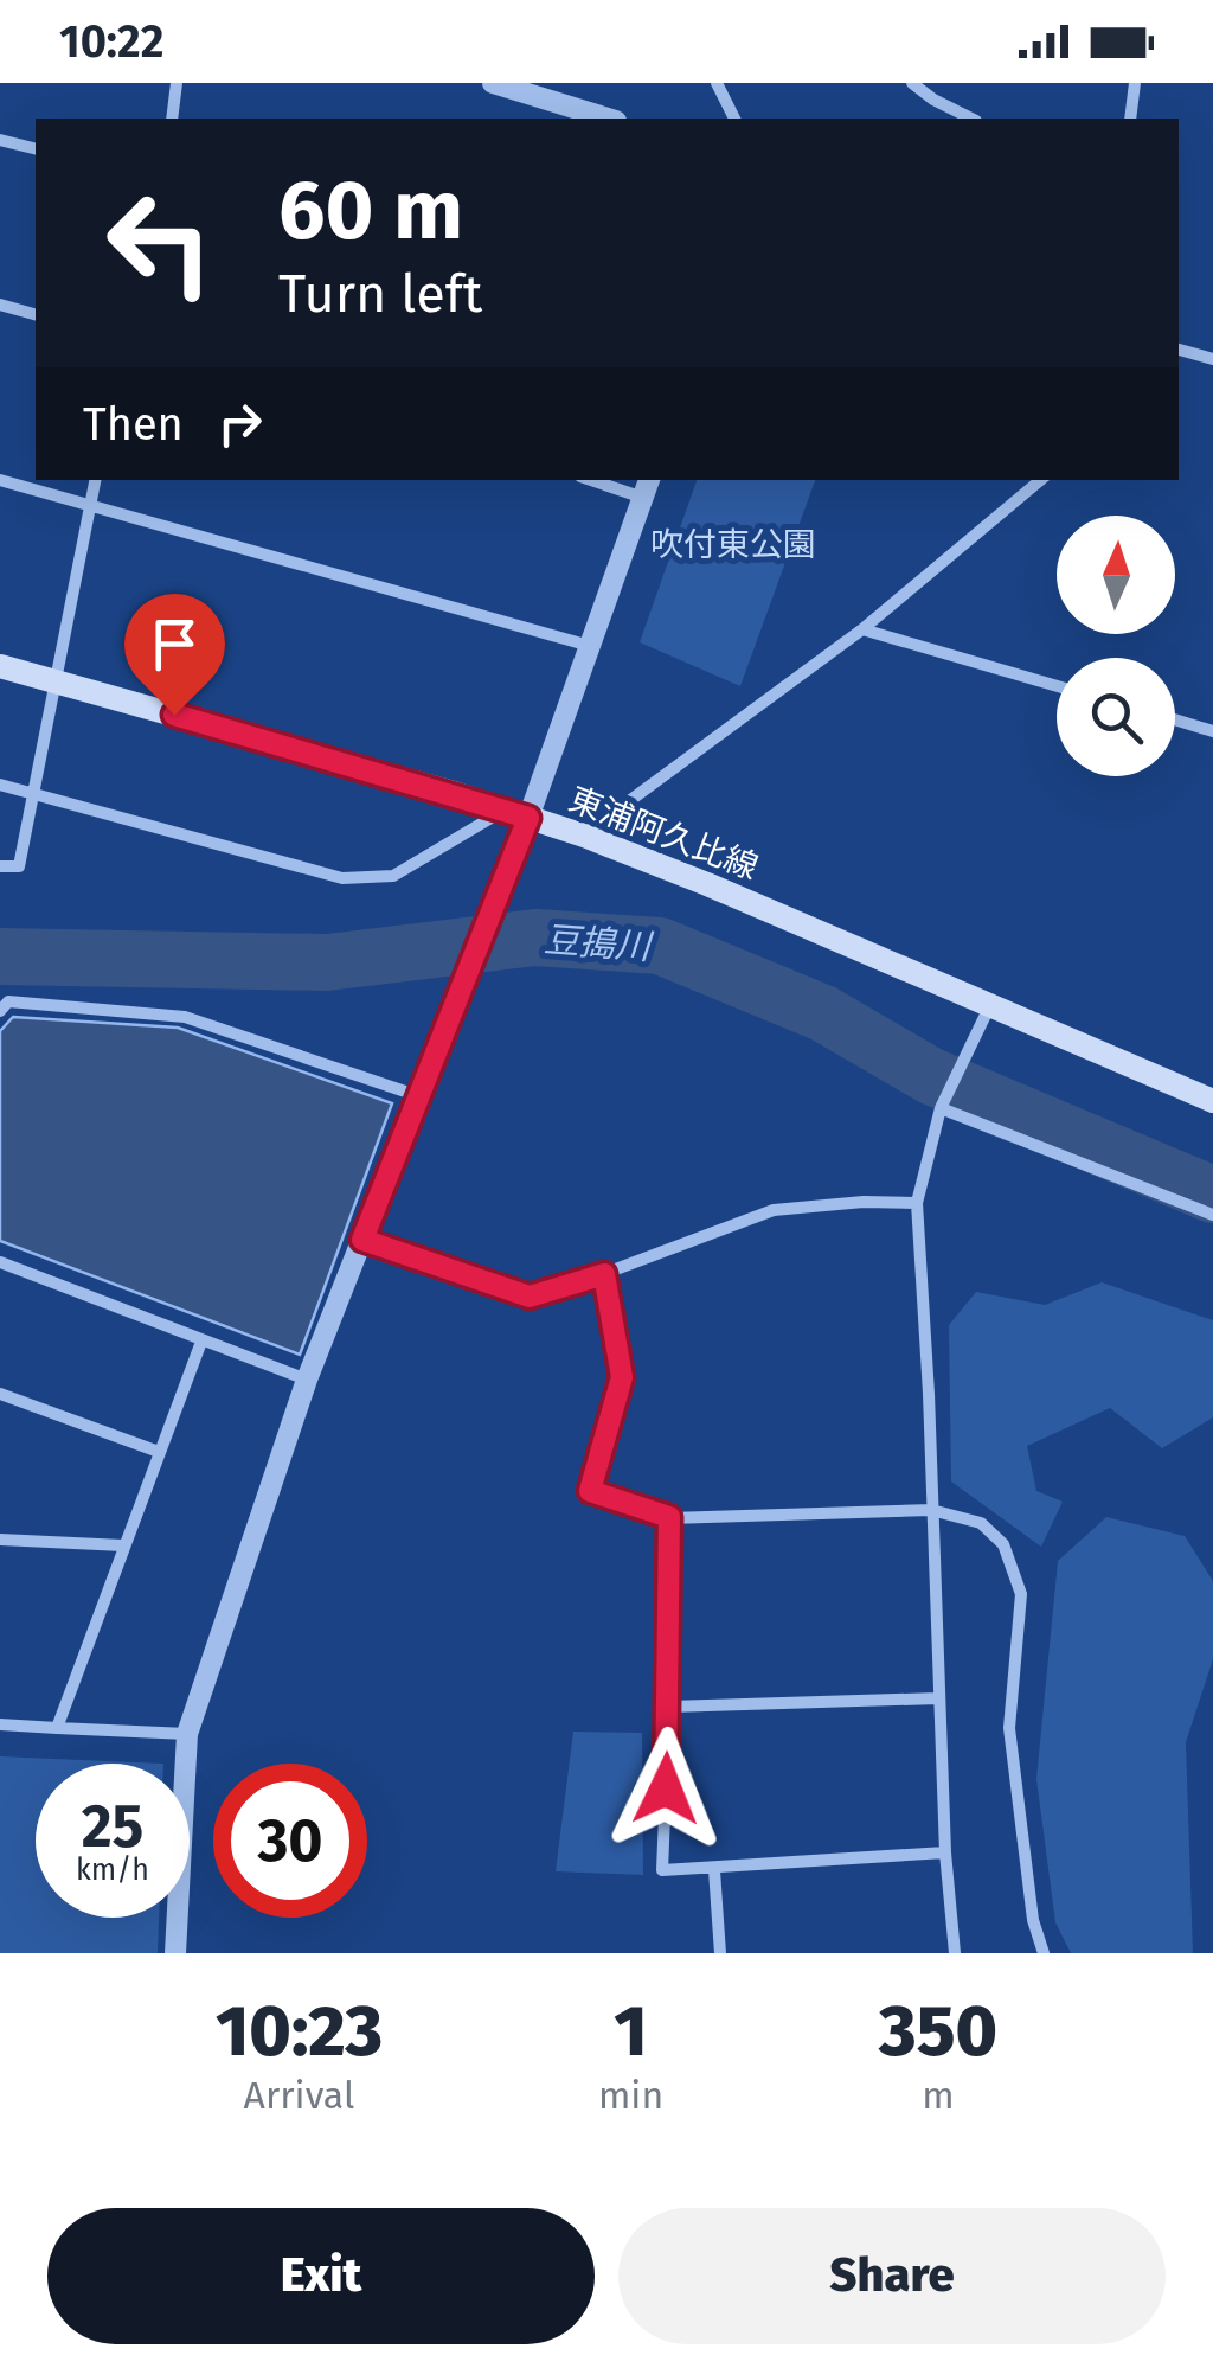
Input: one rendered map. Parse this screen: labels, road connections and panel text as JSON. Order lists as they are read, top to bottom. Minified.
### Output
{"streets":{"main road":["東浦阿久比線"]},"water":["豆搗川"],"parks":["吹付東公園"],"north":"top","page":{"status":"10:22","turn":["60 m","Turn left"],"then":"Then","speed":"25 km/h","limit":"30","eta":["10:23","Arrival","1","min","350","m"],"buttons":["Exit","Share"]}}
